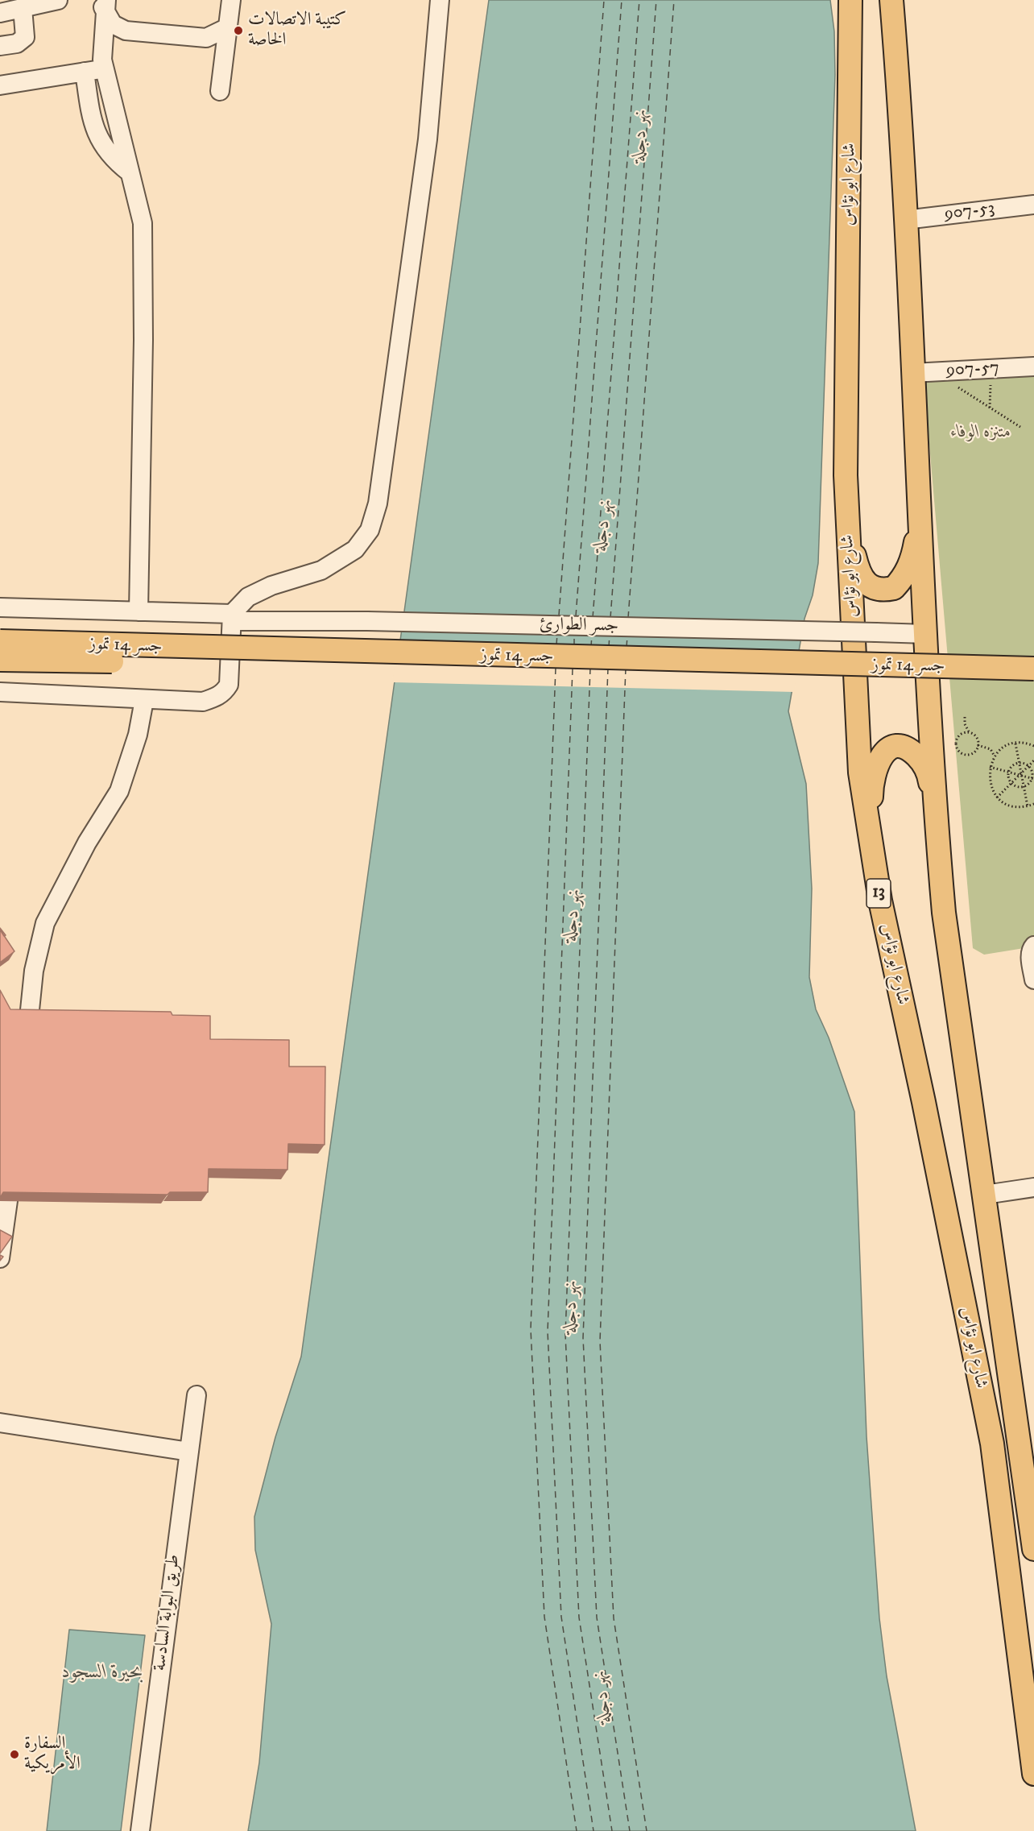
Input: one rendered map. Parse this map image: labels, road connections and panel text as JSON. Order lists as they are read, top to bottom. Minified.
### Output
{"streets":{"main road":["شارع ابو نؤاس","جسر 14 تموز","13"],"street":["907-53","907-57","جسر الطوارئ","طريق البوابة السادسة"]},"crossings":[["شارع ابو نؤاس","907-53"],["شارع ابو نؤاس","907-57"],["شارع ابو نؤاس","جسر الطوارئ"]],"water":["نهر دجلة","بحيرة السجود"],"parks":["متنزه الوفاء"],"places":["كتيبة الاتصالات الخاصة","السفارة الأمريكية"]}
